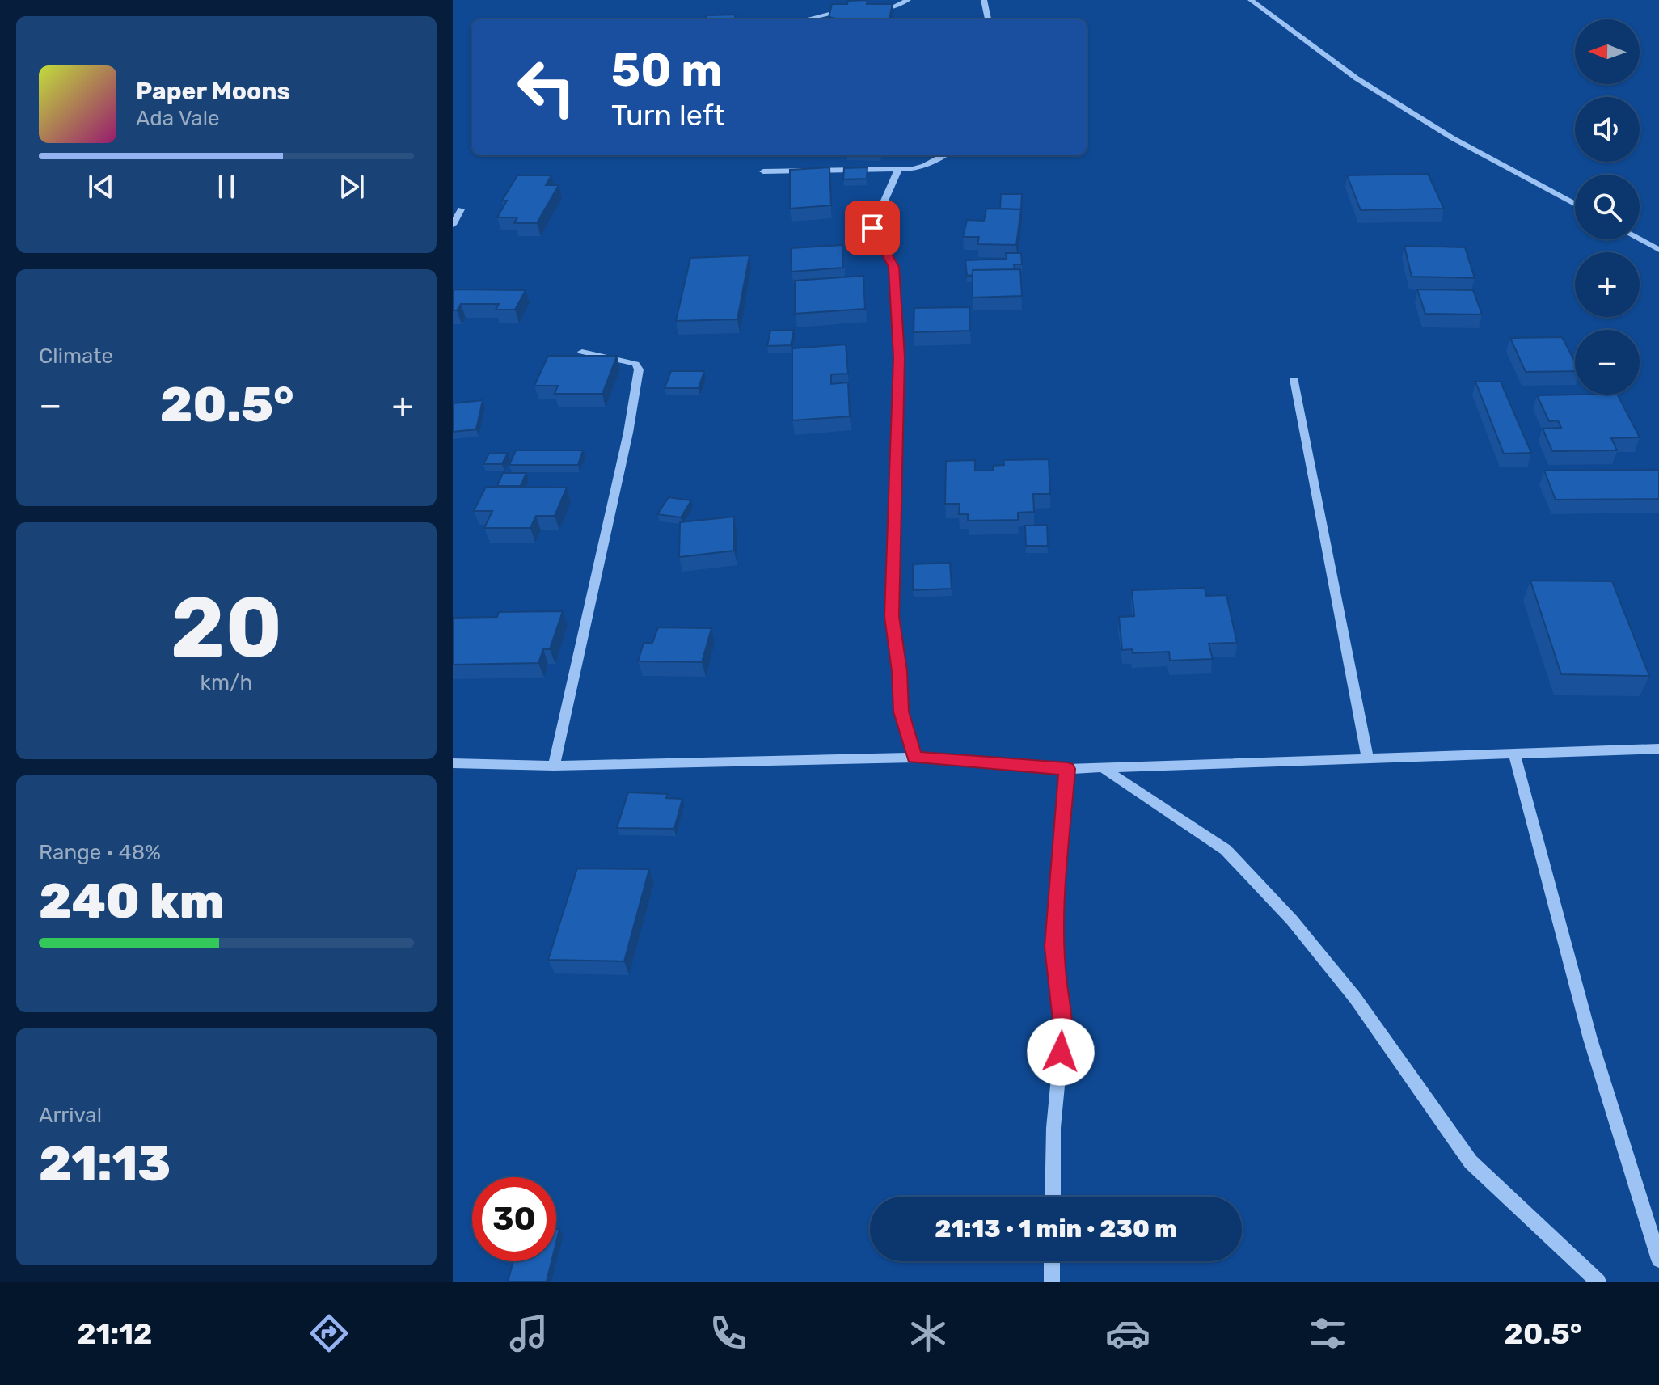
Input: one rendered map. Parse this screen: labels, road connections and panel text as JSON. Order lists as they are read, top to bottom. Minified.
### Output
{"north":"left","page":{"map_buttons":["+","−"],"turn":["50 m","Turn left"],"song":["Paper Moons","Ada Vale"],"tile":["Climate",["20","km/h"],["Range · 48%","240 km"],["Arrival","21:13"]],"heat":["−","20.5°","+"],"limit":"30","trip":"21:13 · 1 min · 230 m","tabs":["21:12","20.5°"]}}
